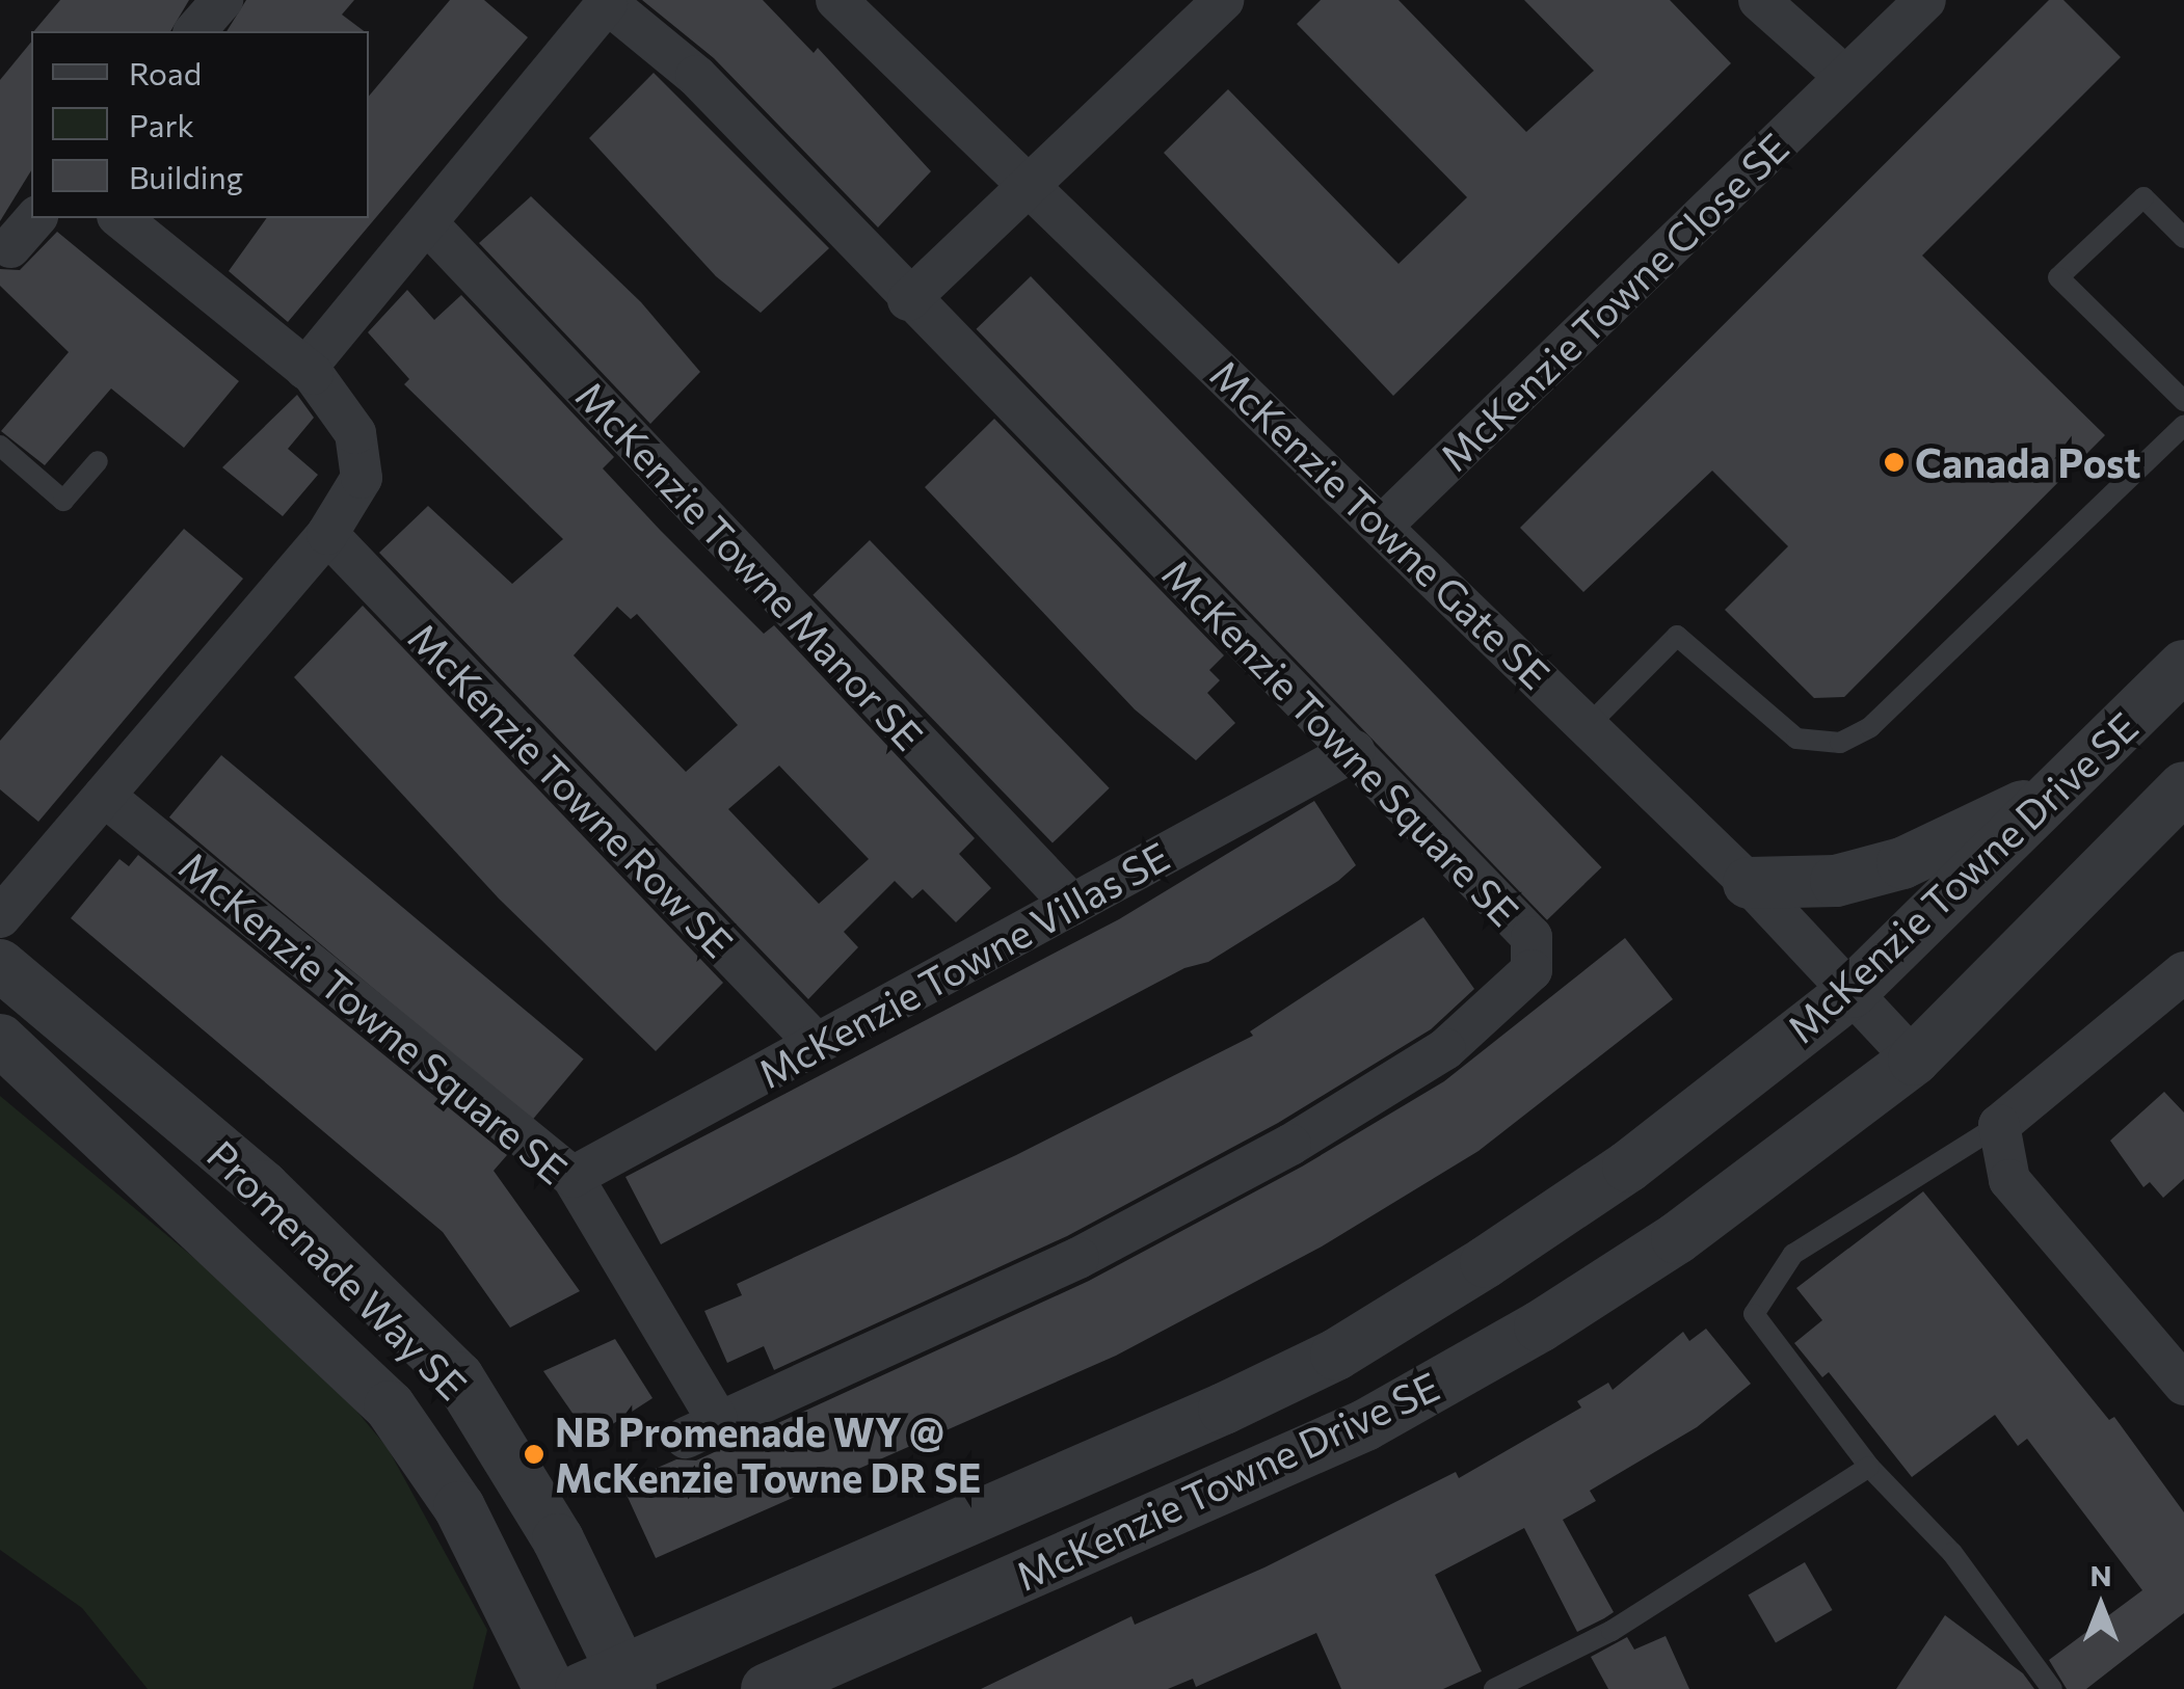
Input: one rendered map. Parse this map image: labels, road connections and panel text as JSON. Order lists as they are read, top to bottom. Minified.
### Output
{"streets":{"street":["McKenzie Towne Close SE","McKenzie Towne Gate SE","McKenzie Towne Manor SE","McKenzie Towne Square SE","McKenzie Towne Row SE","McKenzie Towne Drive SE","McKenzie Towne Villas SE","Promenade Way SE"]},"crossings":[["McKenzie Towne Close SE","McKenzie Towne Gate SE"],["McKenzie Towne Gate SE","McKenzie Towne Drive SE"],["McKenzie Towne Manor SE","McKenzie Towne Villas SE"],["McKenzie Towne Square SE","McKenzie Towne Villas SE"],["McKenzie Towne Row SE","McKenzie Towne Villas SE"],["McKenzie Towne Drive SE","Promenade Way SE"]],"places":["Canada Post","NB Promenade WY @ McKenzie Towne DR SE"],"legend":["Road","Park","Building"],"north":"top"}
